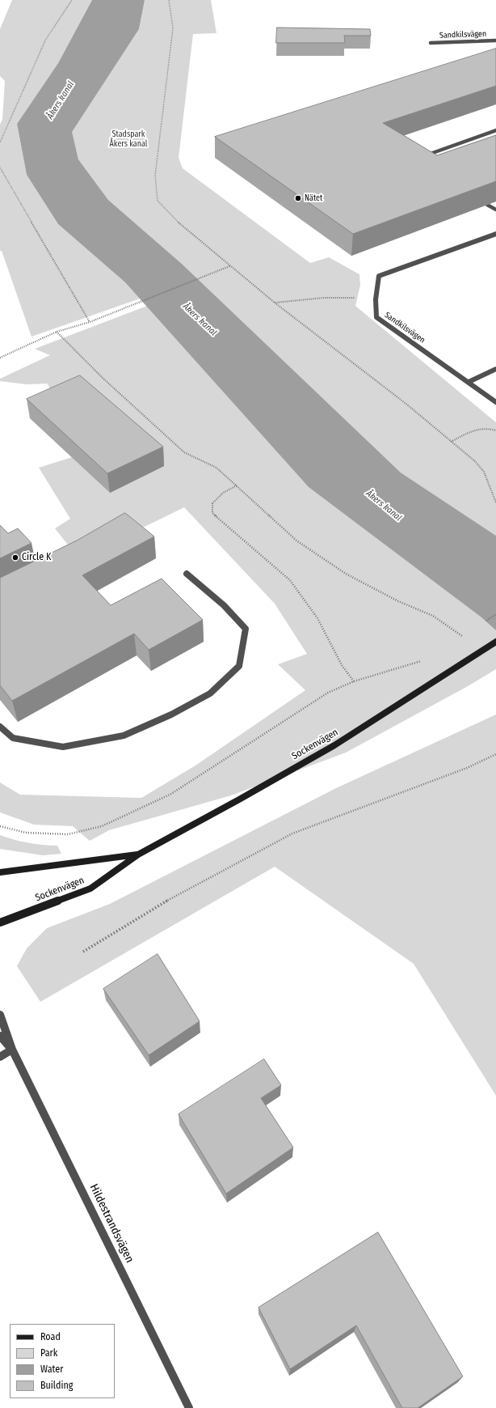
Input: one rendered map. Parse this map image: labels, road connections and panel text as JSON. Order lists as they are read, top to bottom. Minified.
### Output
{"streets":{"street":["Sandkilsvägen","Sockenvägen","Hildestrandsvägen"]},"water":["Åkers kanal"],"parks":["Stadspark Åkers kanal"],"places":["Nätet","Circle K"],"legend":["Road","Park","Water","Building"]}
